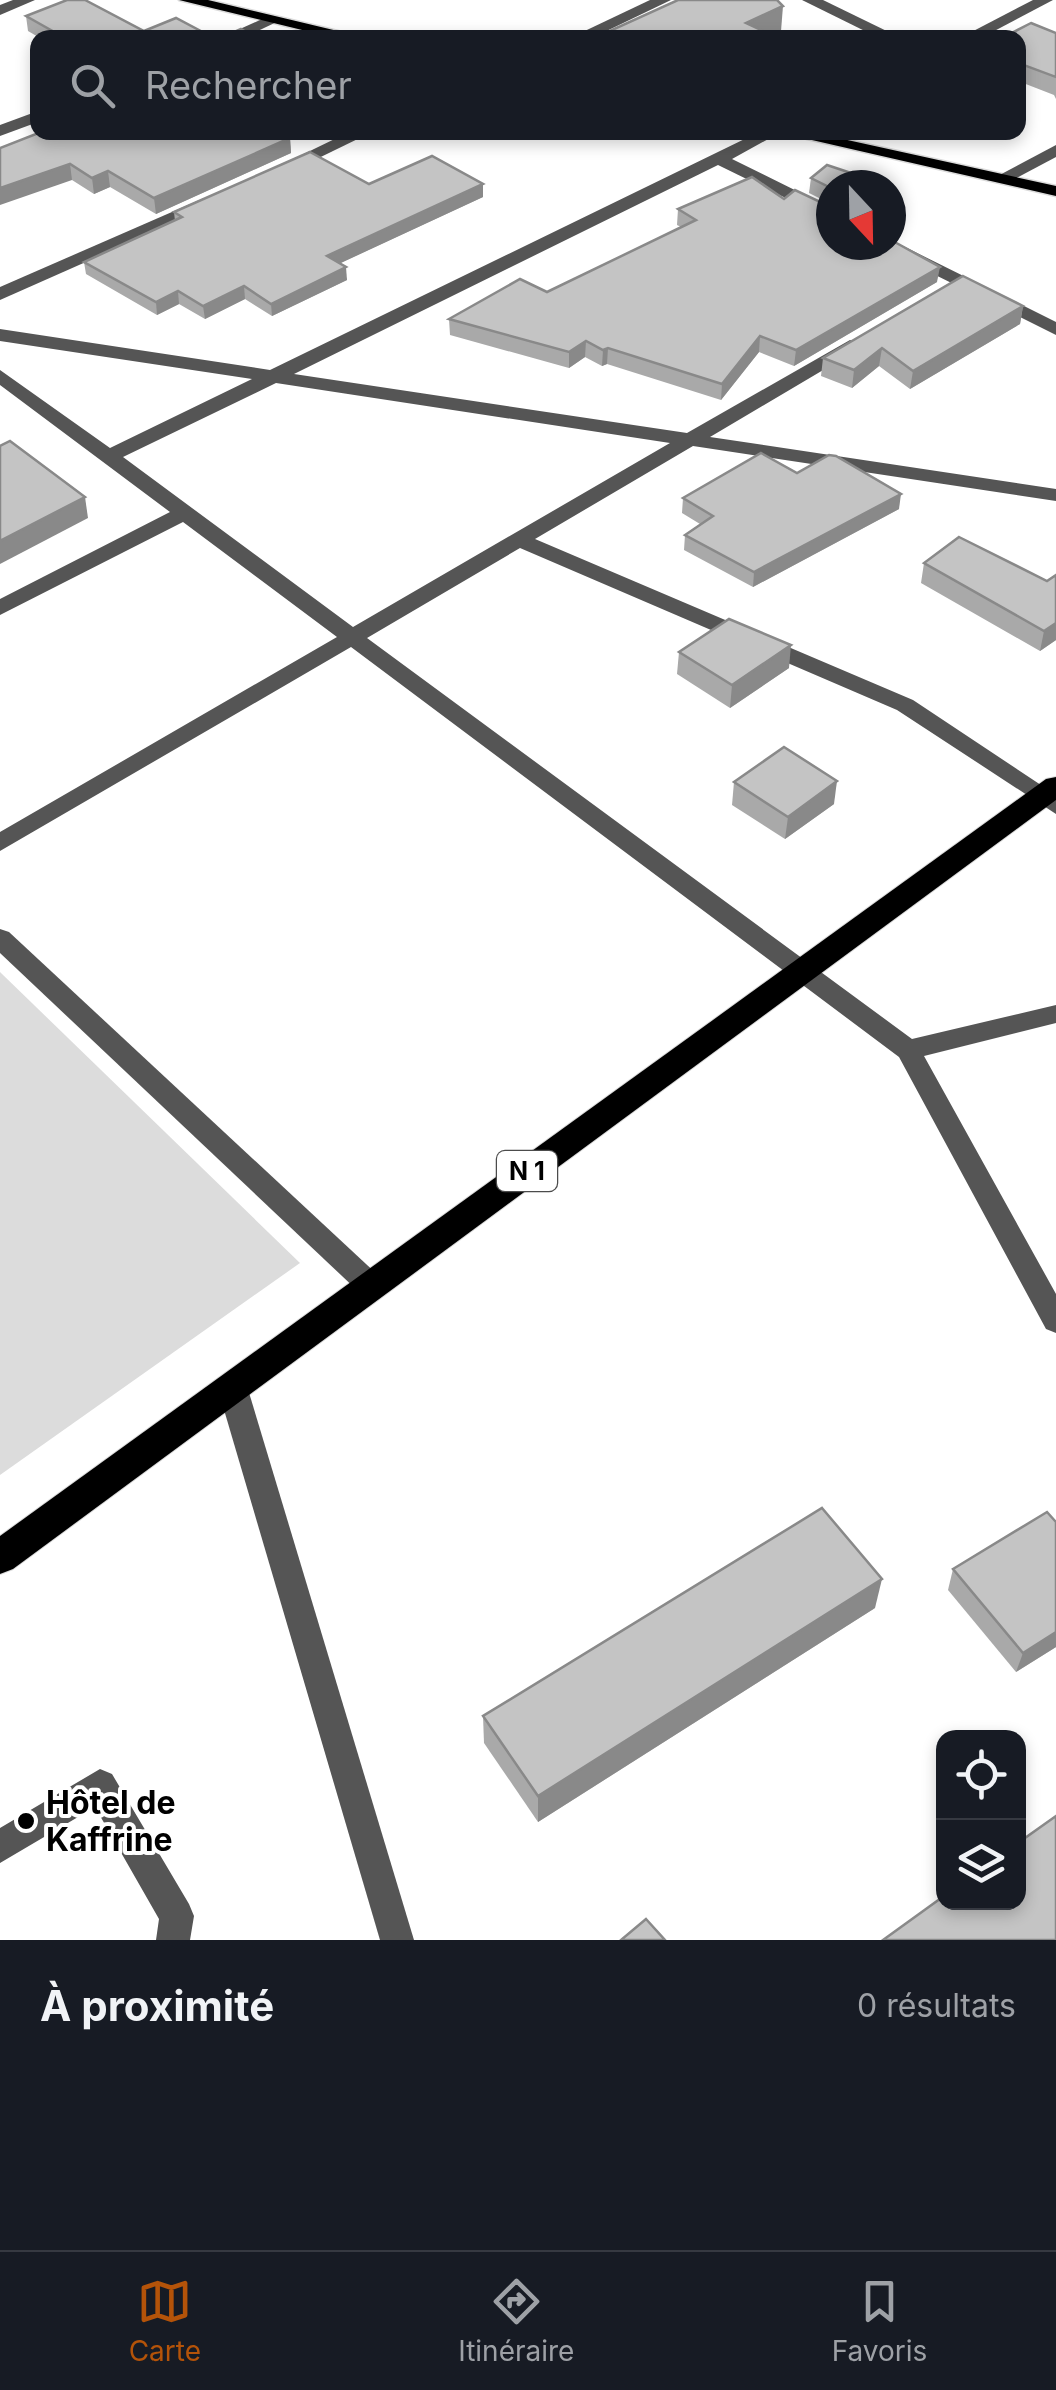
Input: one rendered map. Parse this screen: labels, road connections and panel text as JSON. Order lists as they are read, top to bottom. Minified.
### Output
{"streets":{"highway":["N 1"]},"places":["Hôtel de Kaffrine"],"north":"bottom","page":{"search":"Rechercher","heading":["À proximité","0 résultats"],"nav":["Carte","Itinéraire","Favoris"]}}
